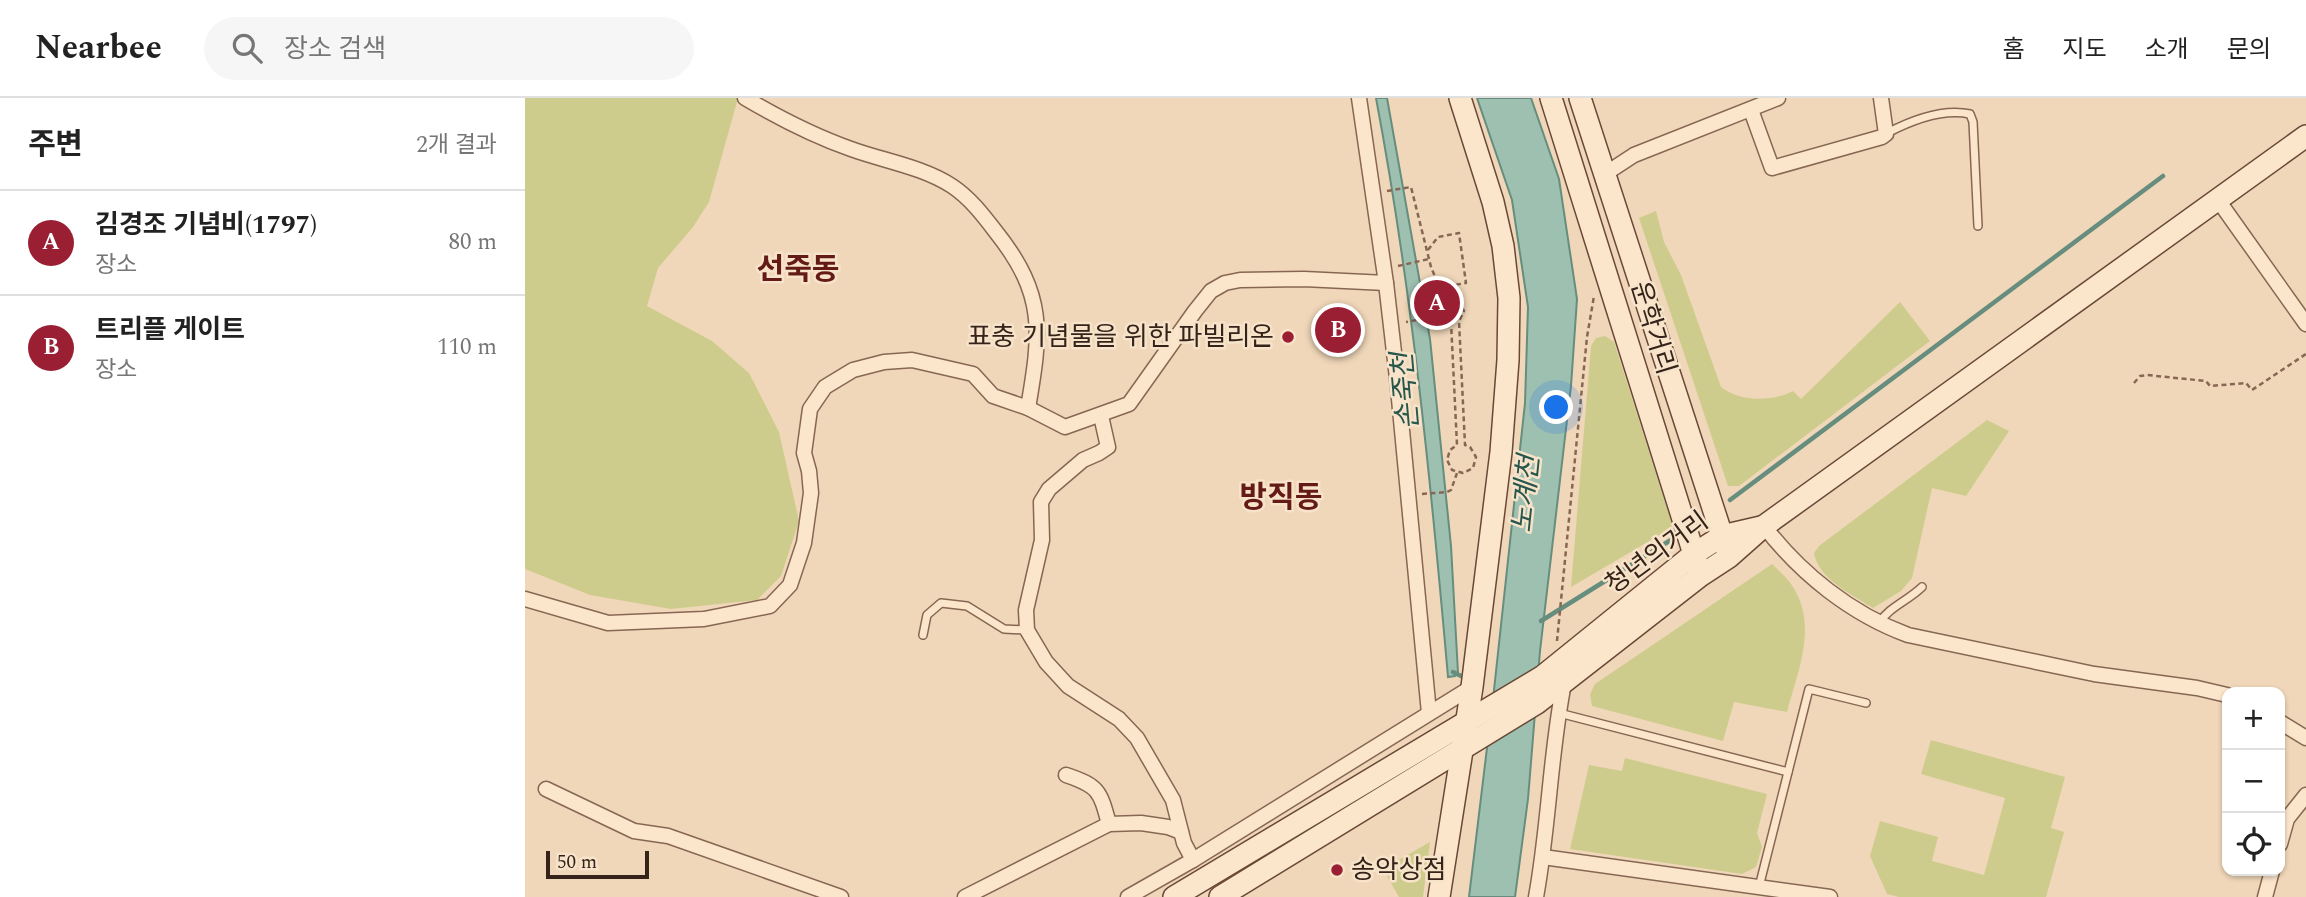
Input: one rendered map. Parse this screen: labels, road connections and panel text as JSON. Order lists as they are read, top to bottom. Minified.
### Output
{"streets":{"main road":["운학거리","청년의거리"]},"crossings":[["운학거리","청년의거리"]],"districts":["선죽동","방직동"],"water":["손죽천","노계천"],"places":["표충 기념물을 위한 파빌리온","송악상점"],"scale_bar":"50 m","page":{"header":"Nearbee","search":"장소 검색","nav":["홈","지도","소개","문의"],"heading":["주변","2개 결과"],"list":[{"mark":"A","name":"김경조 기념비(1797)","note":"장소","value":"80 m"},{"mark":"B","name":"트리플 게이트","note":"장소","value":"110 m"}],"pins":["A","B"],"map_buttons":["+","−"],"scale":"50 m"}}
